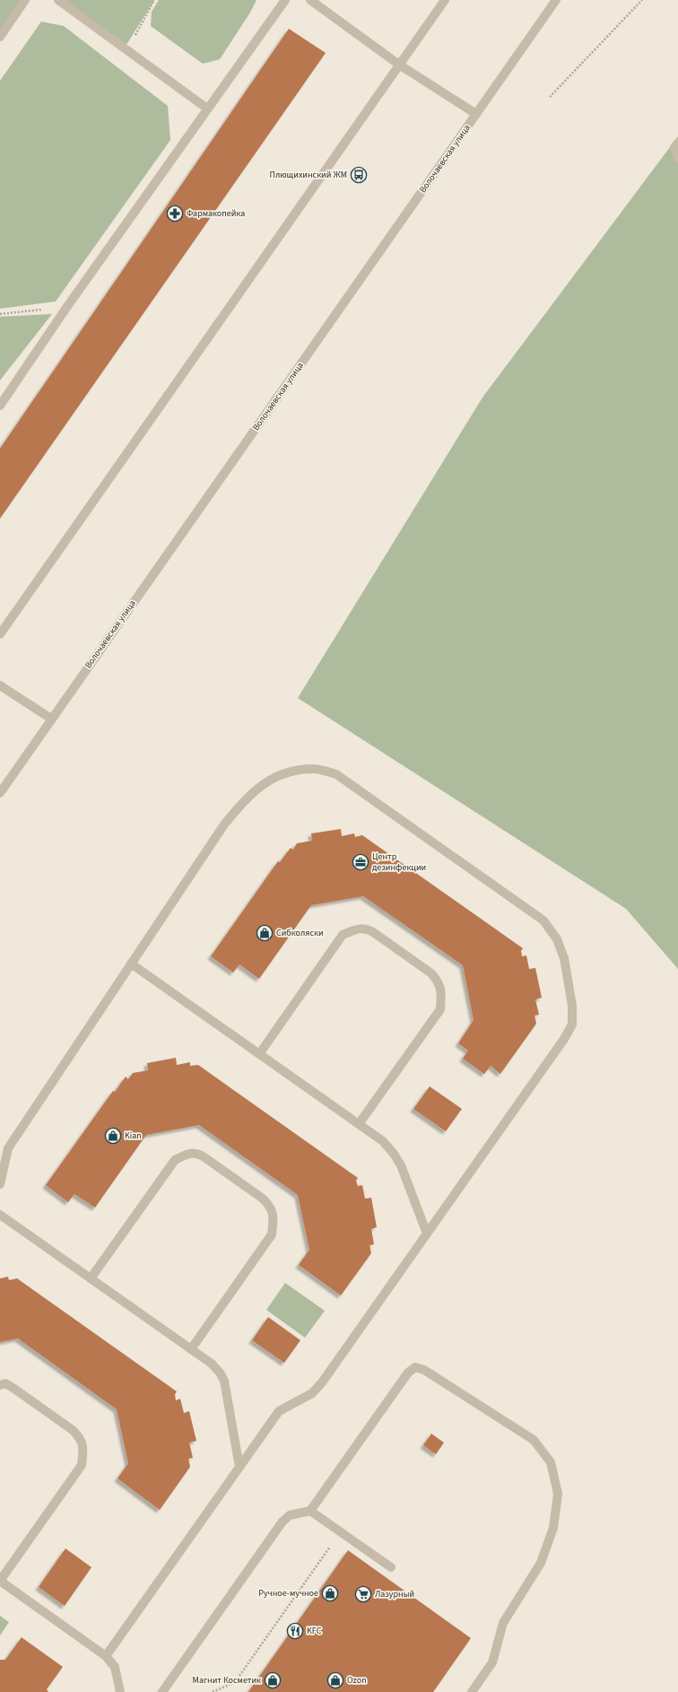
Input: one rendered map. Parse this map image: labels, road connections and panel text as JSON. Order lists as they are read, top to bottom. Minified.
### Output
{"streets":{"street":["Волочаевская улица"]},"places":{"bus stop":["Плющихинский ЖМ"],"pharmacy":["Фармакопейка"],"office":["Центр дезинфекции"],"shop":["Сибколяски","Kian","Ручное-мучное","Магнит Косметик","Ozon"],"supermarket":["Лазурный"],"restaurant":["KFC"]}}
